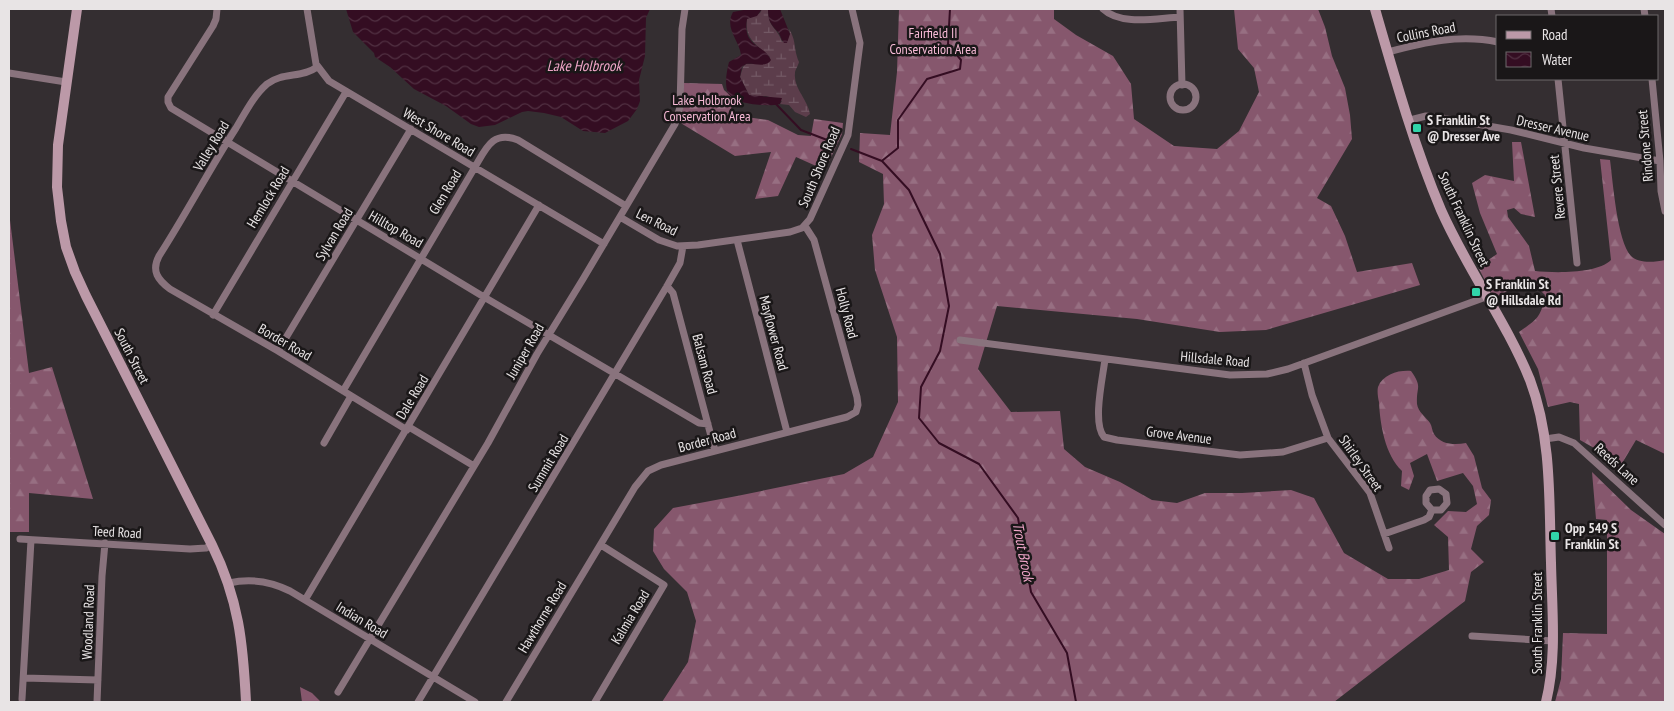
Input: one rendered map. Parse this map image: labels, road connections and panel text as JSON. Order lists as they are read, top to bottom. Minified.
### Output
{"streets":{"main road":["South Franklin Street","South Street"],"street":["Collins Road","Dresser Avenue","West Shore Road","Valley Road","Rindone Street","South Shore Road","Revere Street","Glen Road","Hemlock Road","Len Road","Hilltop Road","Sylvan Road","Holly Road","Mayflower Road","Border Road","Juniper Road","Hillsdale Road","Balsam Road","Dale Road","Grove Avenue","Summit Road","Shirley Street","Reeds Lane","Teed Road","Hawthorne Road","Kalmia Road","Indian Road","Woodland Road"]},"crossings":[["Collins Road","South Franklin Street"],["Dresser Avenue","Rindone Street"],["Dresser Avenue","Revere Street"],["Dresser Avenue","South Franklin Street"],["West Shore Road","Valley Road"],["West Shore Road","Glen Road"],["West Shore Road","Hemlock Road"],["West Shore Road","Sylvan Road"],["West Shore Road","Juniper Road"],["West Shore Road","Dale Road"],["Valley Road","Hilltop Road"],["Valley Road","Border Road"],["South Shore Road","Len Road"],["South Shore Road","Holly Road"],["South Shore Road","Mayflower Road"],["South Shore Road","Summit Road"],["Glen Road","Hilltop Road"],["Glen Road","Border Road"],["Glen Road","Juniper Road"],["Hemlock Road","Hilltop Road"],["Hemlock Road","Border Road"],["South Franklin Street","Hillsdale Road"],["South Franklin Street","Reeds Lane"],["Len Road","Juniper Road"],["Len Road","Summit Road"],["Hilltop Road","Sylvan Road"],["Hilltop Road","Juniper Road"],["Hilltop Road","Balsam Road"],["Hilltop Road","Dale Road"],["Hilltop Road","Summit Road"],["Sylvan Road","Border Road"],["Holly Road","Border Road"],["Mayflower Road","Border Road"],["Border Road","Juniper Road"],["Border Road","Balsam Road"],["Border Road","Dale Road"],["Border Road","Hawthorne Road"],["Border Road","Kalmia Road"],["Juniper Road","Indian Road"],["South Street","Teed Road"],["South Street","Indian Road"],["Hillsdale Road","Grove Avenue"],["Hillsdale Road","Shirley Street"],["Balsam Road","Summit Road"],["Dale Road","Indian Road"],["Grove Avenue","Shirley Street"],["Summit Road","Indian Road"],["Teed Road","Woodland Road"],["Hawthorne Road","Kalmia Road"]],"water":["Lake Holbrook","Trout Brook"],"parks":["Fairfield II Conservation Area","Lake Holbrook Conservation Area"],"places":{"transit":["S Franklin St @ Dresser Ave","S Franklin St @ Hillsdale Rd","Opp 549 S Franklin St"]},"legend":["Road","Water"]}
